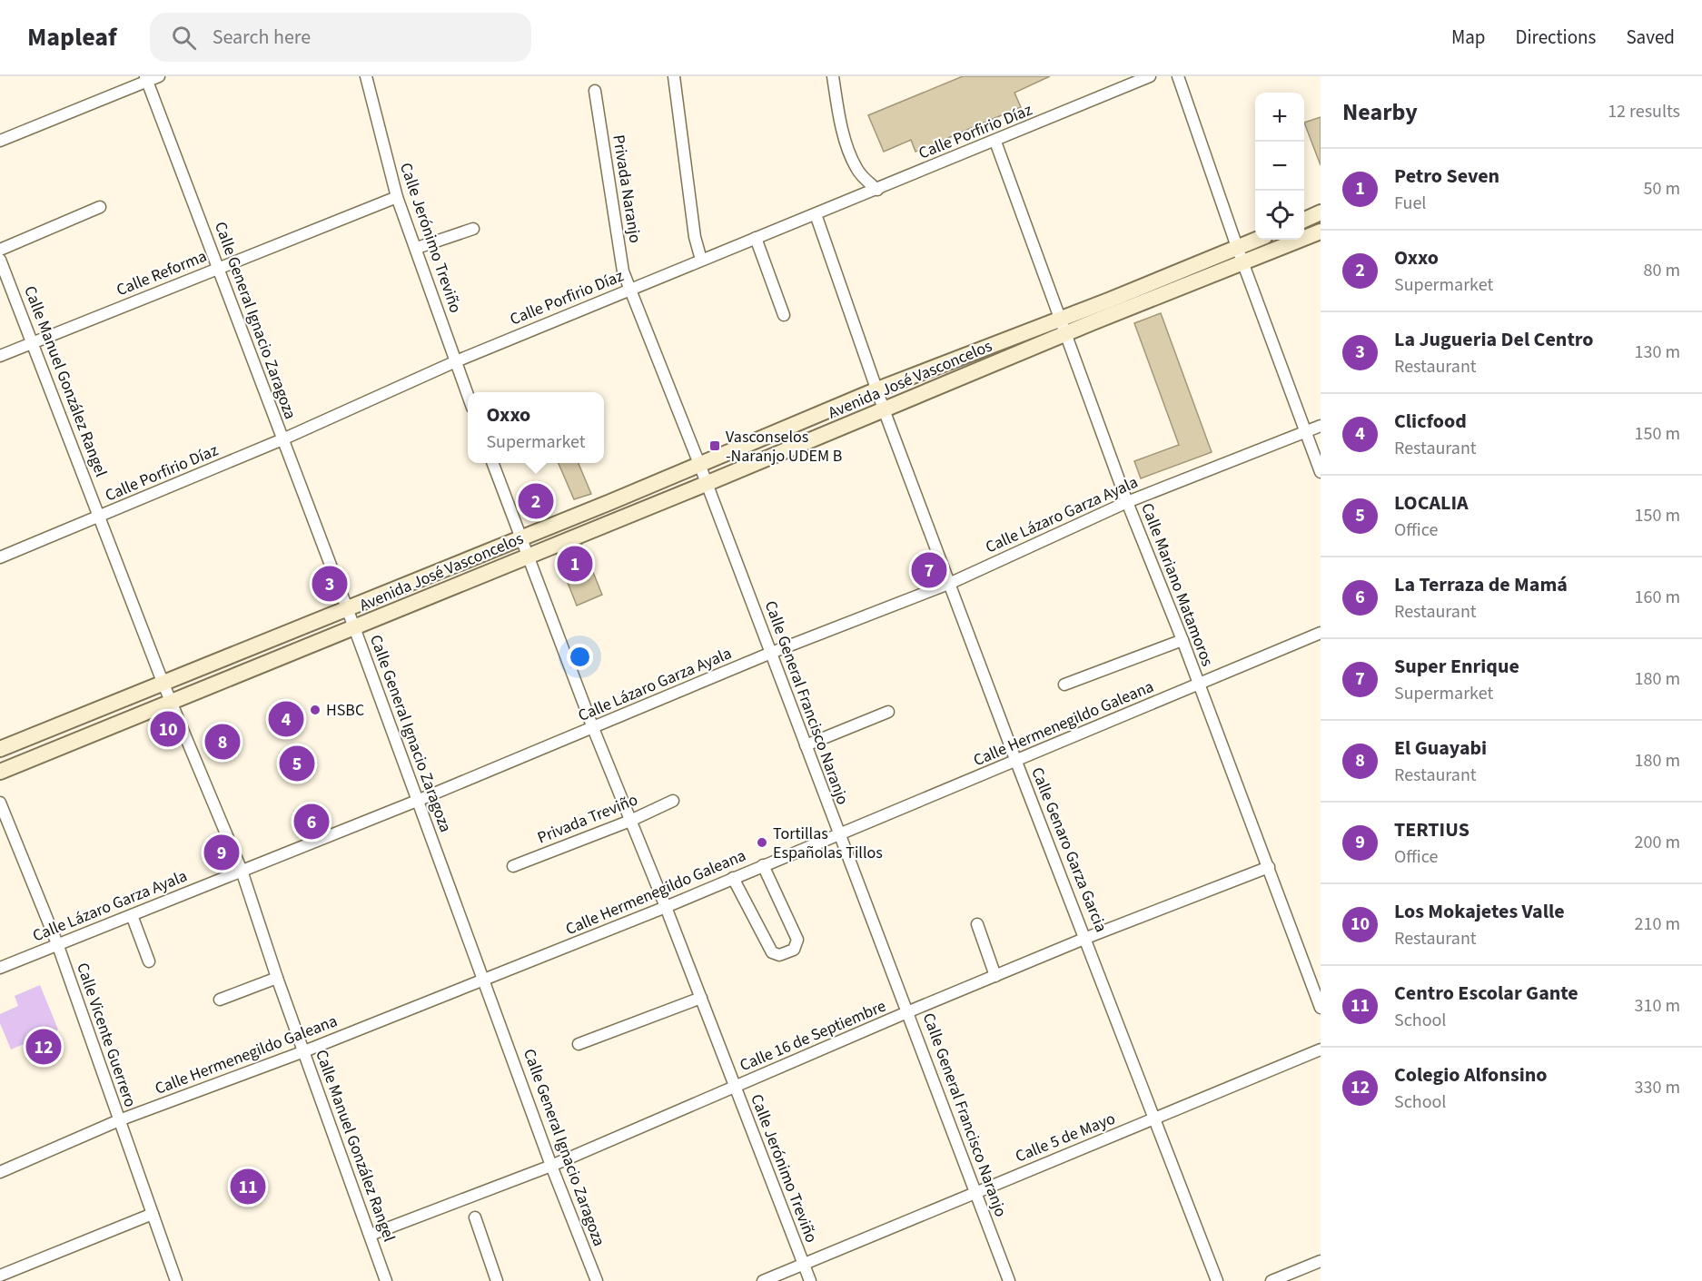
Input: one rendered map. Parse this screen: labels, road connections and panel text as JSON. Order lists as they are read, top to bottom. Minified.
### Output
{"streets":{"main road":["Avenida José Vasconcelos"],"street":["Calle Porfirio Díaz","Privada Naranjo","Calle Jerónimo Treviño","Calle Reforma","Calle General Ignacio Zaragoza","Calle Manuel González Rangel","Calle Lázaro Garza Ayala","Calle Mariano Matamoros","Calle General Francisco Naranjo","Calle Hermenegildo Galeana","Privada Treviño","Calle Genaro Garza Garcia","Calle Vicente Guerrero","Calle 16 de Septiembre","Calle 5 de Mayo"]},"crossings":[["Calle Porfirio Díaz","Privada Naranjo"],["Calle Porfirio Díaz","Calle Jerónimo Treviño"],["Calle Porfirio Díaz","Calle General Ignacio Zaragoza"],["Calle Porfirio Díaz","Calle Manuel González Rangel"],["Calle Porfirio Díaz","Calle Mariano Matamoros"],["Calle Porfirio Díaz","Calle General Francisco Naranjo"],["Calle Porfirio Díaz","Calle Genaro Garza Garcia"],["Privada Naranjo","Calle General Francisco Naranjo"],["Calle Jerónimo Treviño","Calle Reforma"],["Calle Jerónimo Treviño","Avenida José Vasconcelos"],["Calle Jerónimo Treviño","Calle Lázaro Garza Ayala"],["Calle Jerónimo Treviño","Calle Hermenegildo Galeana"],["Calle Jerónimo Treviño","Privada Treviño"],["Calle Jerónimo Treviño","Calle 16 de Septiembre"],["Calle Jerónimo Treviño","Calle 5 de Mayo"],["Calle Reforma","Calle General Ignacio Zaragoza"],["Calle Reforma","Calle Manuel González Rangel"],["Calle General Ignacio Zaragoza","Avenida José Vasconcelos"],["Calle General Ignacio Zaragoza","Calle Lázaro Garza Ayala"],["Calle General Ignacio Zaragoza","Calle Hermenegildo Galeana"],["Calle General Ignacio Zaragoza","Calle 16 de Septiembre"],["Avenida José Vasconcelos","Calle Manuel González Rangel"],["Avenida José Vasconcelos","Calle Mariano Matamoros"],["Avenida José Vasconcelos","Calle General Francisco Naranjo"],["Avenida José Vasconcelos","Calle Genaro Garza Garcia"],["Calle Manuel González Rangel","Calle Lázaro Garza Ayala"],["Calle Manuel González Rangel","Calle Hermenegildo Galeana"],["Calle Manuel González Rangel","Calle 16 de Septiembre"],["Calle Lázaro Garza Ayala","Calle Mariano Matamoros"],["Calle Lázaro Garza Ayala","Calle General Francisco Naranjo"],["Calle Lázaro Garza Ayala","Calle Genaro Garza Garcia"],["Calle Lázaro Garza Ayala","Calle Vicente Guerrero"],["Calle Mariano Matamoros","Calle Hermenegildo Galeana"],["Calle Mariano Matamoros","Calle 16 de Septiembre"],["Calle General Francisco Naranjo","Calle Hermenegildo Galeana"],["Calle General Francisco Naranjo","Calle 16 de Septiembre"],["Calle General Francisco Naranjo","Calle 5 de Mayo"],["Calle Hermenegildo Galeana","Calle Genaro Garza Garcia"],["Calle Hermenegildo Galeana","Calle Vicente Guerrero"],["Calle Genaro Garza Garcia","Calle 16 de Septiembre"],["Calle Genaro Garza Garcia","Calle 5 de Mayo"]],"places":{"transit":["Vasconselos -Naranjo UDEM B"],"other":["HSBC","Tortillas Españolas Tillos"]},"page":{"header":"Mapleaf","search":"Search here","nav":["Map","Directions","Saved"],"heading":["Nearby","12 results"],"map_buttons":["+","−"],"list":[{"mark":"1","name":"Petro Seven","note":"Fuel","value":"50 m"},{"mark":"2","name":"Oxxo","note":"Supermarket","value":"80 m"},{"mark":"3","name":"La Jugueria Del Centro","note":"Restaurant","value":"130 m"},{"mark":"4","name":"Clicfood","note":"Restaurant","value":"150 m"},{"mark":"5","name":"LOCALIA","note":"Office","value":"150 m"},{"mark":"6","name":"La Terraza de Mamá","note":"Restaurant","value":"160 m"},{"mark":"7","name":"Super Enrique","note":"Supermarket","value":"180 m"},{"mark":"8","name":"El Guayabi","note":"Restaurant","value":"180 m"},{"mark":"9","name":"TERTIUS","note":"Office","value":"200 m"},{"mark":"10","name":"Los Mokajetes Valle","note":"Restaurant","value":"210 m"},{"mark":"11","name":"Centro Escolar Gante","note":"School","value":"310 m"},{"mark":"12","name":"Colegio Alfonsino","note":"School","value":"330 m"}],"popup":["Oxxo","Supermarket"],"pins":["2","1","7","3","4","10","8","5","6","9","12","11"]}}
